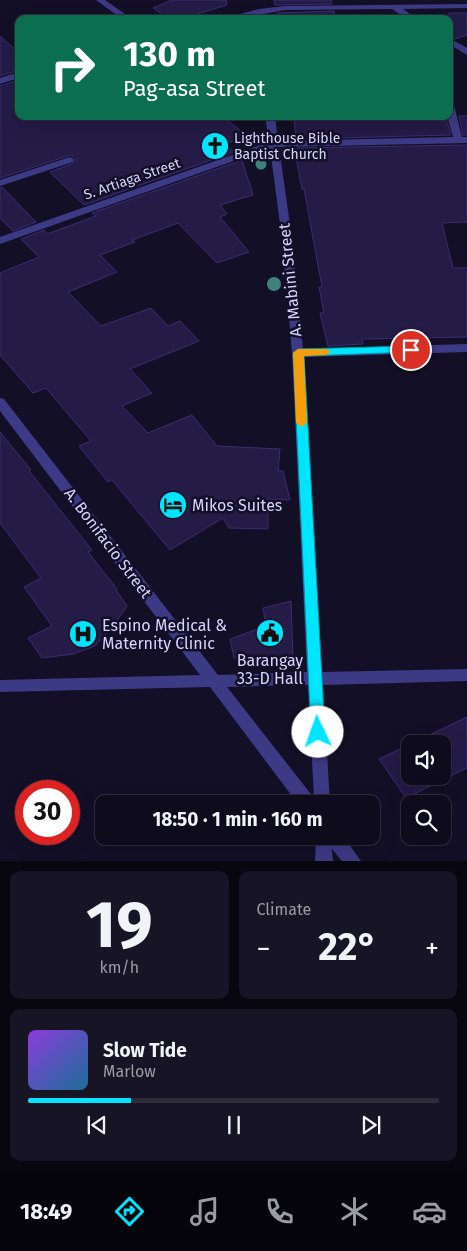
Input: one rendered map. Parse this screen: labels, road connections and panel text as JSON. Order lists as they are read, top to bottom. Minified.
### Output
{"streets":{"street":["S. Artiaga Street","A. Mabini Street","A. Bonifacio Street"]},"crossings":[["S. Artiaga Street","A. Mabini Street"]],"places":{"church":["Lighthouse Bible Baptist Church"],"hotel":["Mikos Suites"],"public building":["Barangay 33-D Hall"],"hospital":["Espino Medical & Maternity Clinic"]},"page":{"turn":["130 m","Pag-asa Street"],"limit":"30","trip":"18:50 · 1 min · 160 m","tile":[["19","km/h"],"Climate"],"heat":["−","22°","+"],"song":["Slow Tide","Marlow"],"tabs":"18:49"}}
